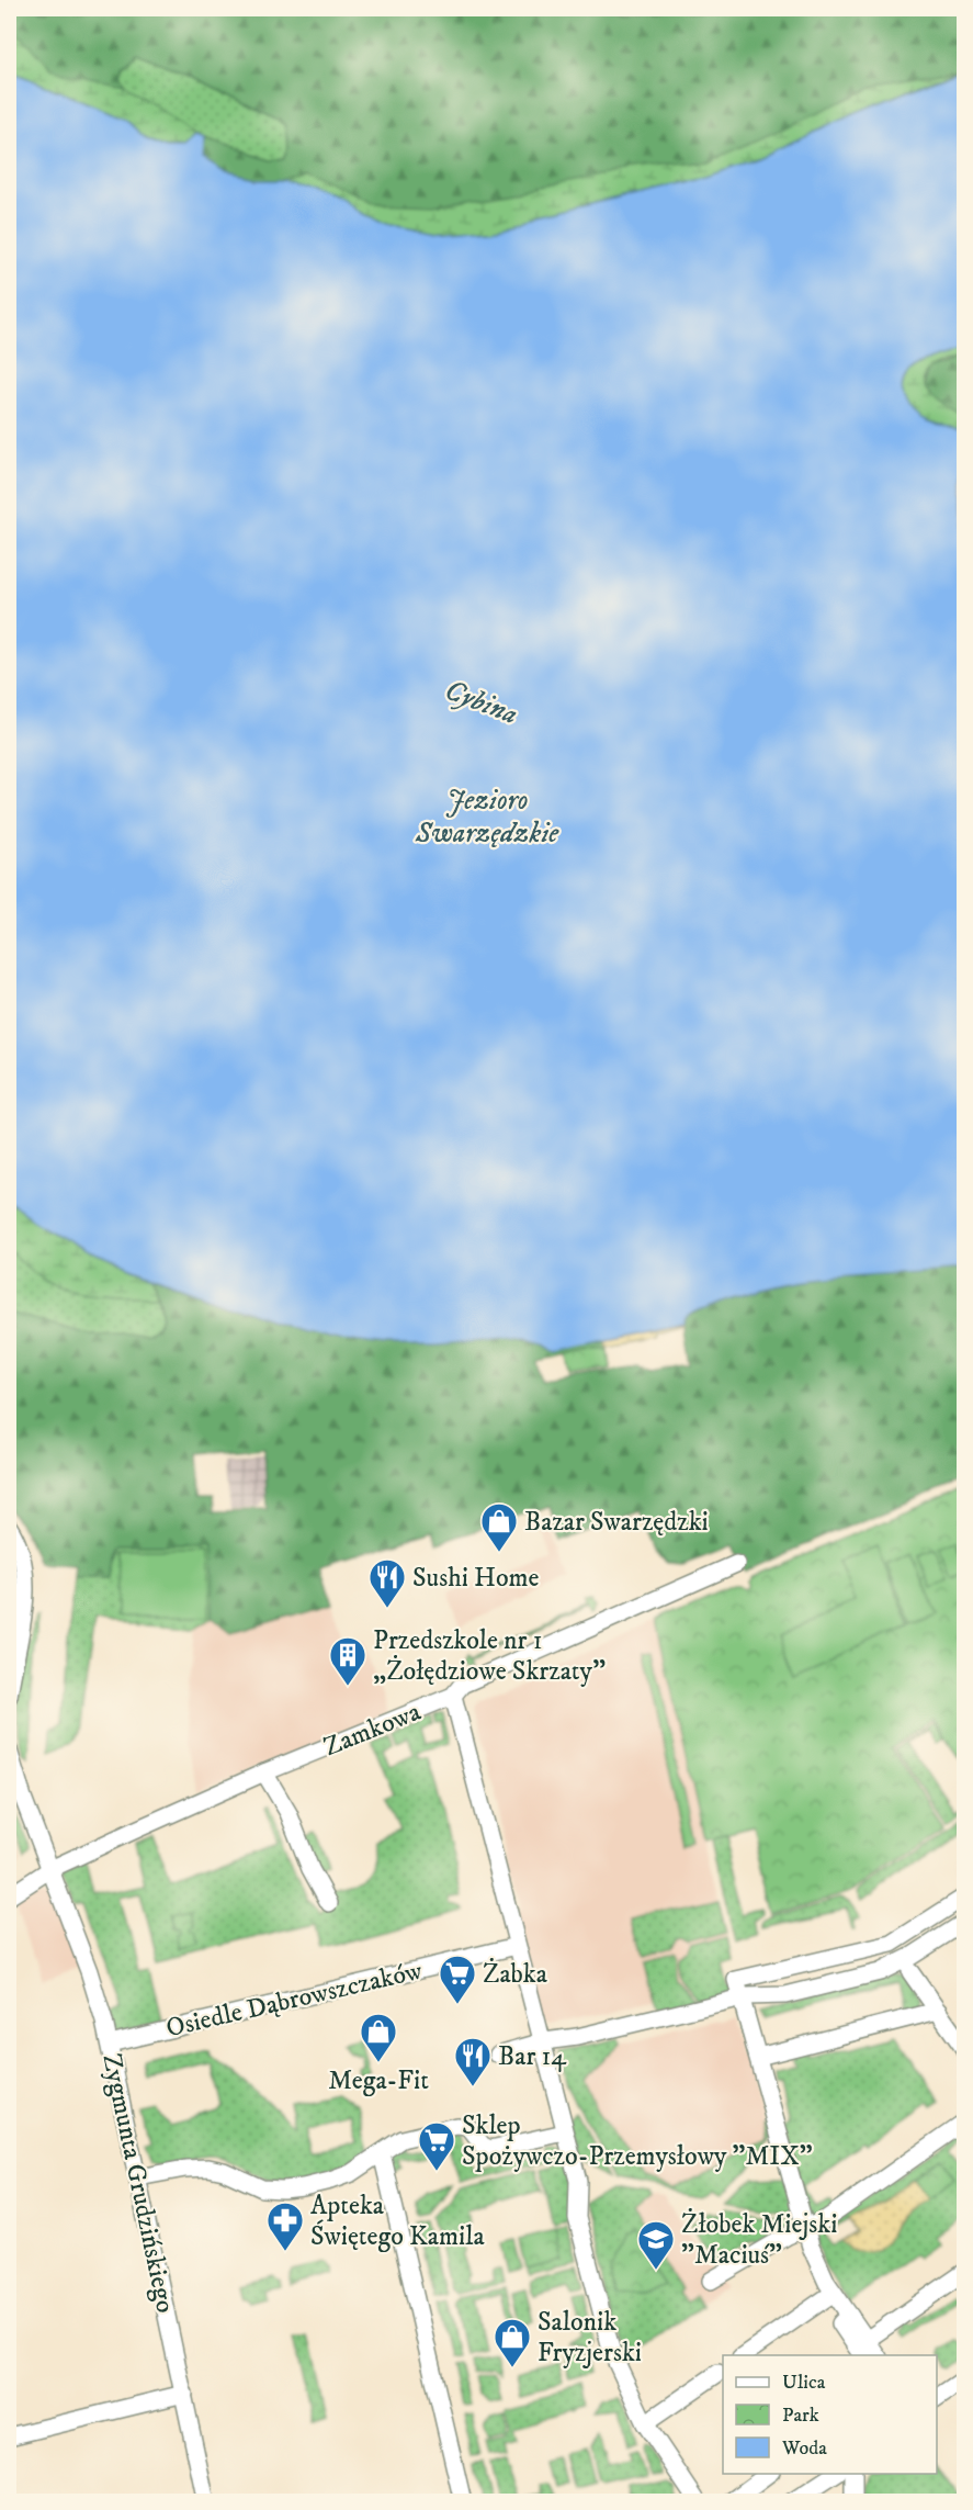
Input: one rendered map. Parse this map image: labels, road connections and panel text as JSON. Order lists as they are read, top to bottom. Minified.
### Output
{"streets":{"street":["Zamkowa","Osiedle Dąbrowszczaków","Zygmunta Grudzińskiego"]},"crossings":[["Zamkowa","Zygmunta Grudzińskiego"],["Osiedle Dąbrowszczaków","Zygmunta Grudzińskiego"]],"water":["Cybina","Jezioro Swarzędzkie"],"places":{"shop":["Bazar Swarzędzki","Mega-Fit","Salonik Fryzjerski"],"restaurant":["Sushi Home","Bar 14"],"building":["Przedszkole nr 1 „Żołędziowe Skrzaty\""],"supermarket":["Żabka","Sklep Spożywczo-Przemysłowy \"MIX\""],"pharmacy":["Apteka Świętego Kamila"],"school or university":["Żłobek Miejski \"Maciuś\""]},"legend":["Ulica","Park","Woda"]}
